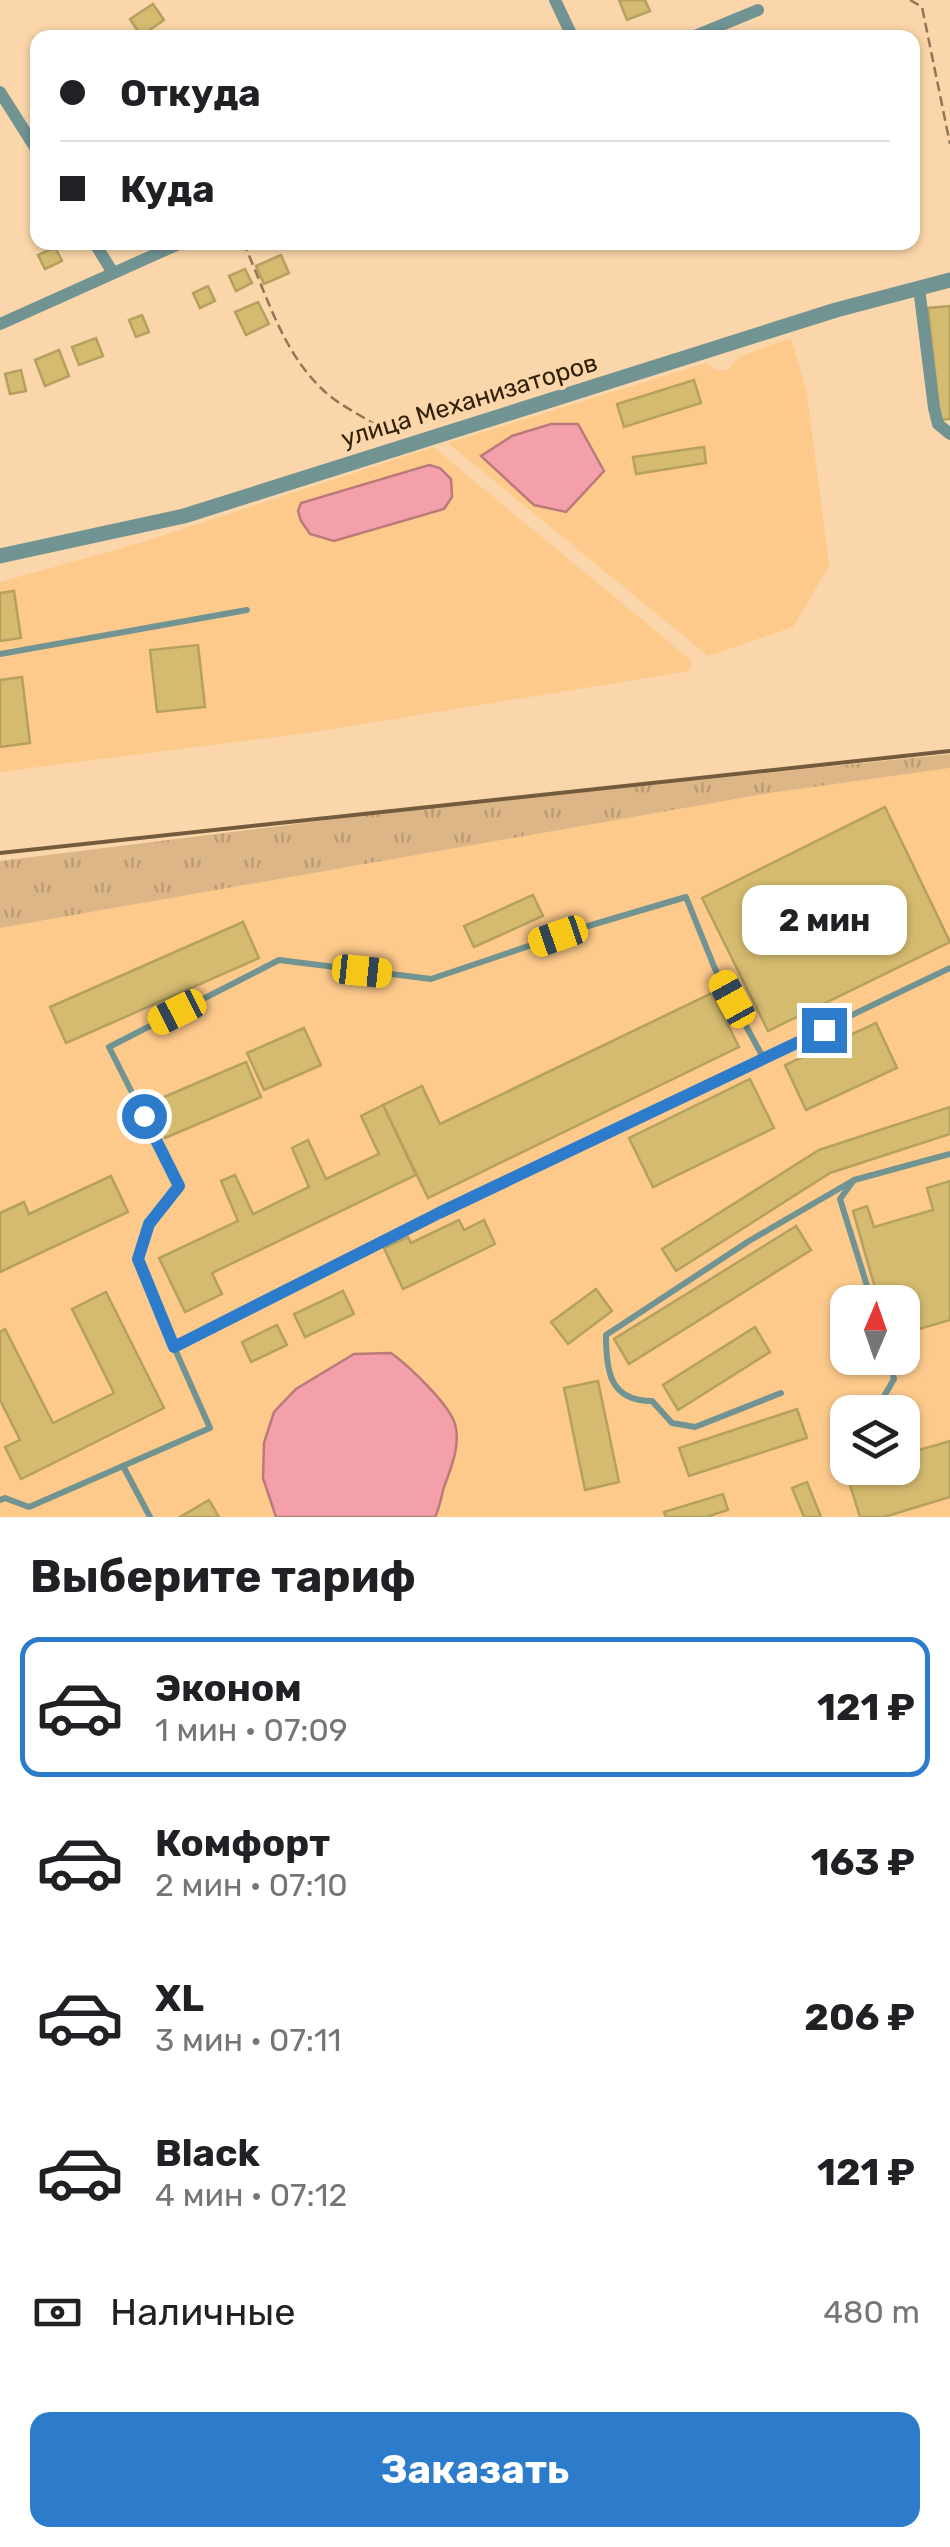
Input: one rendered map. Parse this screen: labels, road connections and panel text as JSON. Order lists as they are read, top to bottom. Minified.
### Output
{"streets":{"street":["улица Механизаторов"]},"north":"top","page":{"banner":["Откуда","Куда"],"bubble":"2 мин","heading":"Выберите тариф","list":[{"name":"Эконом","note":"1 мин · 07:09","value":"121 ₽"},{"name":"Комфорт","note":"2 мин · 07:10","value":"163 ₽"},{"name":"XL","note":"3 мин · 07:11","value":"206 ₽"},{"name":"Black","note":"4 мин · 07:12","value":"121 ₽"}],"pay":["Наличные","480 m"],"buttons":"Заказать"}}
